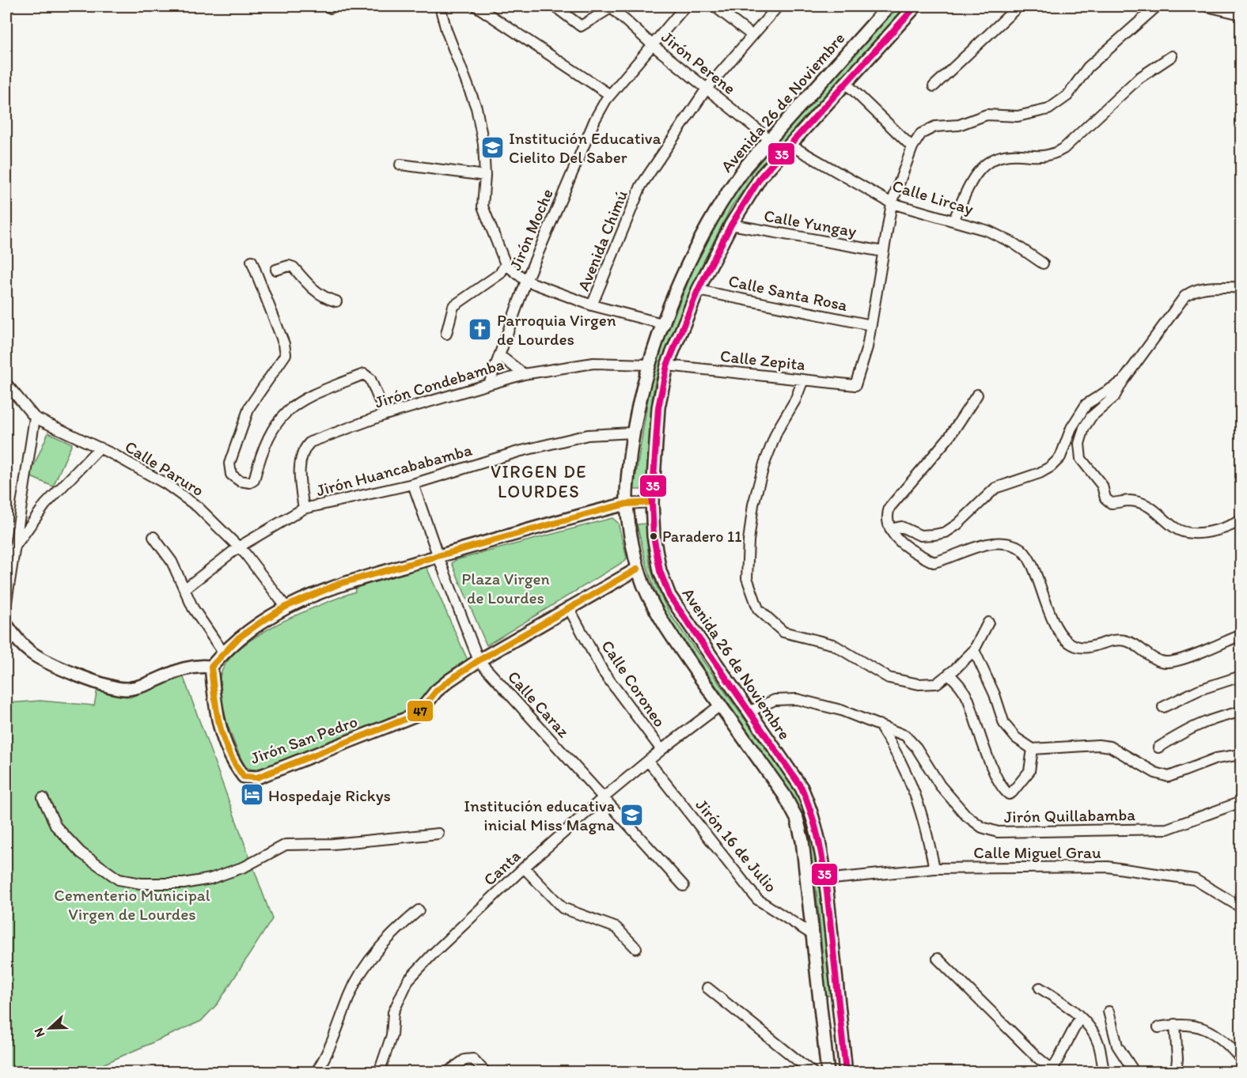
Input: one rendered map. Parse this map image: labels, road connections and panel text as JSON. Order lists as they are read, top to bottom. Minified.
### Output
{"streets":{"main road":["Avenida 26 de Noviembre","Jirón San Pedro"],"street":["Jirón Perene","Calle Lircay","Calle Yungay","Jirón Moche","Avenida Chimú","Calle Santa Rosa","Calle Zepita","Jirón Condebamba","Calle Paruro","Jirón Huancababamba","Calle Coroneo","Calle Caraz","Jirón Quillabamba","Jirón 16 de Julio","Calle Miguel Grau","Canta"]},"crossings":[["Jirón Perene","Avenida 26 de Noviembre"],["Jirón Perene","Jirón Moche"],["Jirón Perene","Avenida Chimú"],["Avenida 26 de Noviembre","Calle Lircay"],["Avenida 26 de Noviembre","Calle Yungay"],["Avenida 26 de Noviembre","Calle Santa Rosa"],["Avenida 26 de Noviembre","Calle Zepita"],["Avenida 26 de Noviembre","Jirón Condebamba"],["Avenida 26 de Noviembre","Jirón Huancababamba"],["Avenida 26 de Noviembre","Jirón San Pedro"],["Avenida 26 de Noviembre","Jirón Quillabamba"],["Avenida 26 de Noviembre","Jirón 16 de Julio"],["Avenida 26 de Noviembre","Calle Miguel Grau"],["Avenida 26 de Noviembre","Canta"],["Jirón Moche","Jirón Condebamba"],["Calle Santa Rosa","Calle Zepita"],["Jirón Condebamba","Jirón Huancababamba"],["Calle Paruro","Jirón Huancababamba"],["Jirón Huancababamba","Calle Caraz"],["Calle Coroneo","Jirón San Pedro"],["Calle Coroneo","Canta"],["Calle Caraz","Jirón San Pedro"],["Calle Caraz","Canta"],["Jirón 16 de Julio","Canta"]],"districts":["VIRGEN DE LOURDES"],"parks":["Plaza Virgen de Lourdes","Cementerio Municipal Virgen de Lourdes"],"places":{"school or university":["Institución Educativa Cielito Del Saber","Institución educativa inicial Miss Magna"],"church":["Parroquia Virgen de Lourdes"],"other":["Paradero 11"],"hotel":["Hospedaje Rickys"]},"lines":["transit line 35","transit line 47"],"north":"left"}
